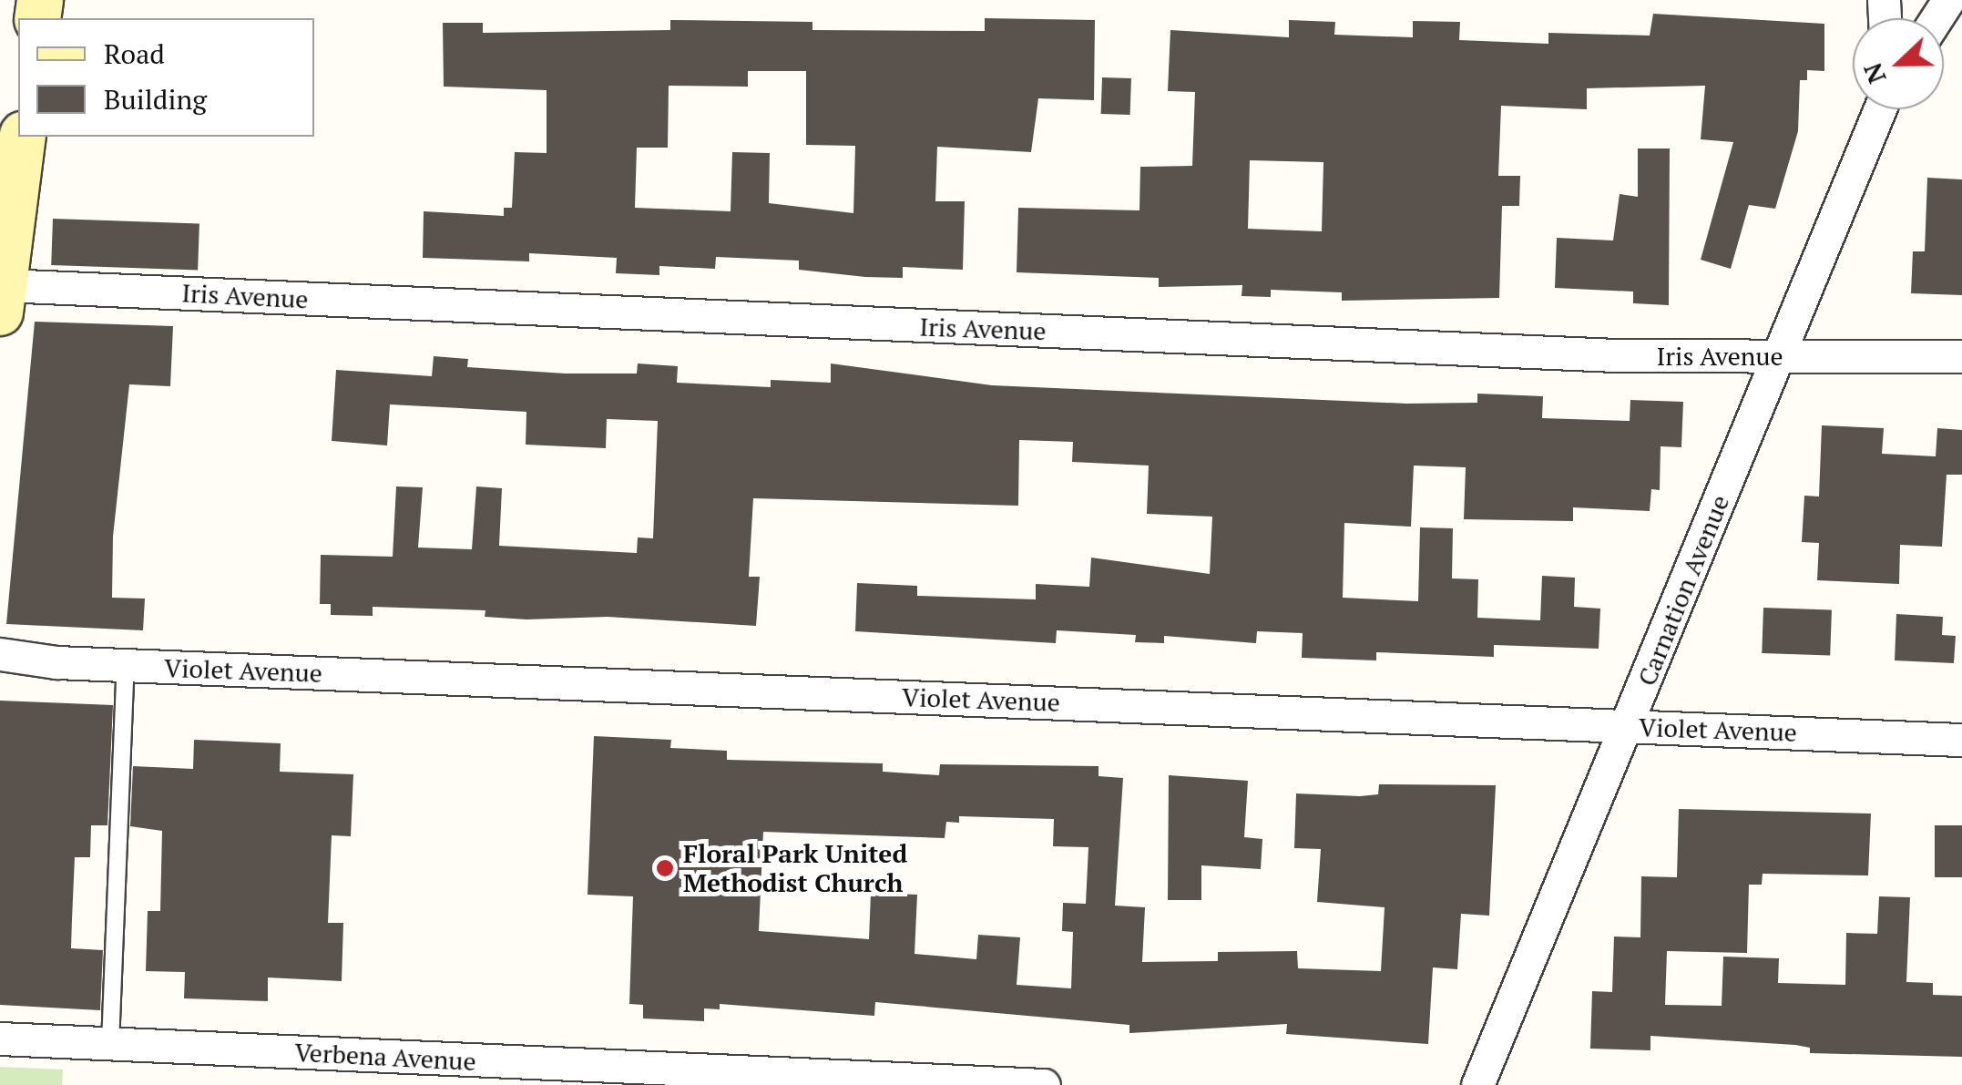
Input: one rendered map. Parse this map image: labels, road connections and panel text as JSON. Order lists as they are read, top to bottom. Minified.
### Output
{"streets":{"street":["Iris Avenue","Carnation Avenue","Violet Avenue","Verbena Avenue"]},"crossings":[["Iris Avenue","Carnation Avenue"],["Carnation Avenue","Violet Avenue"]],"places":["Floral Park United Methodist Church"],"legend":["Road","Building"],"north":"left"}
